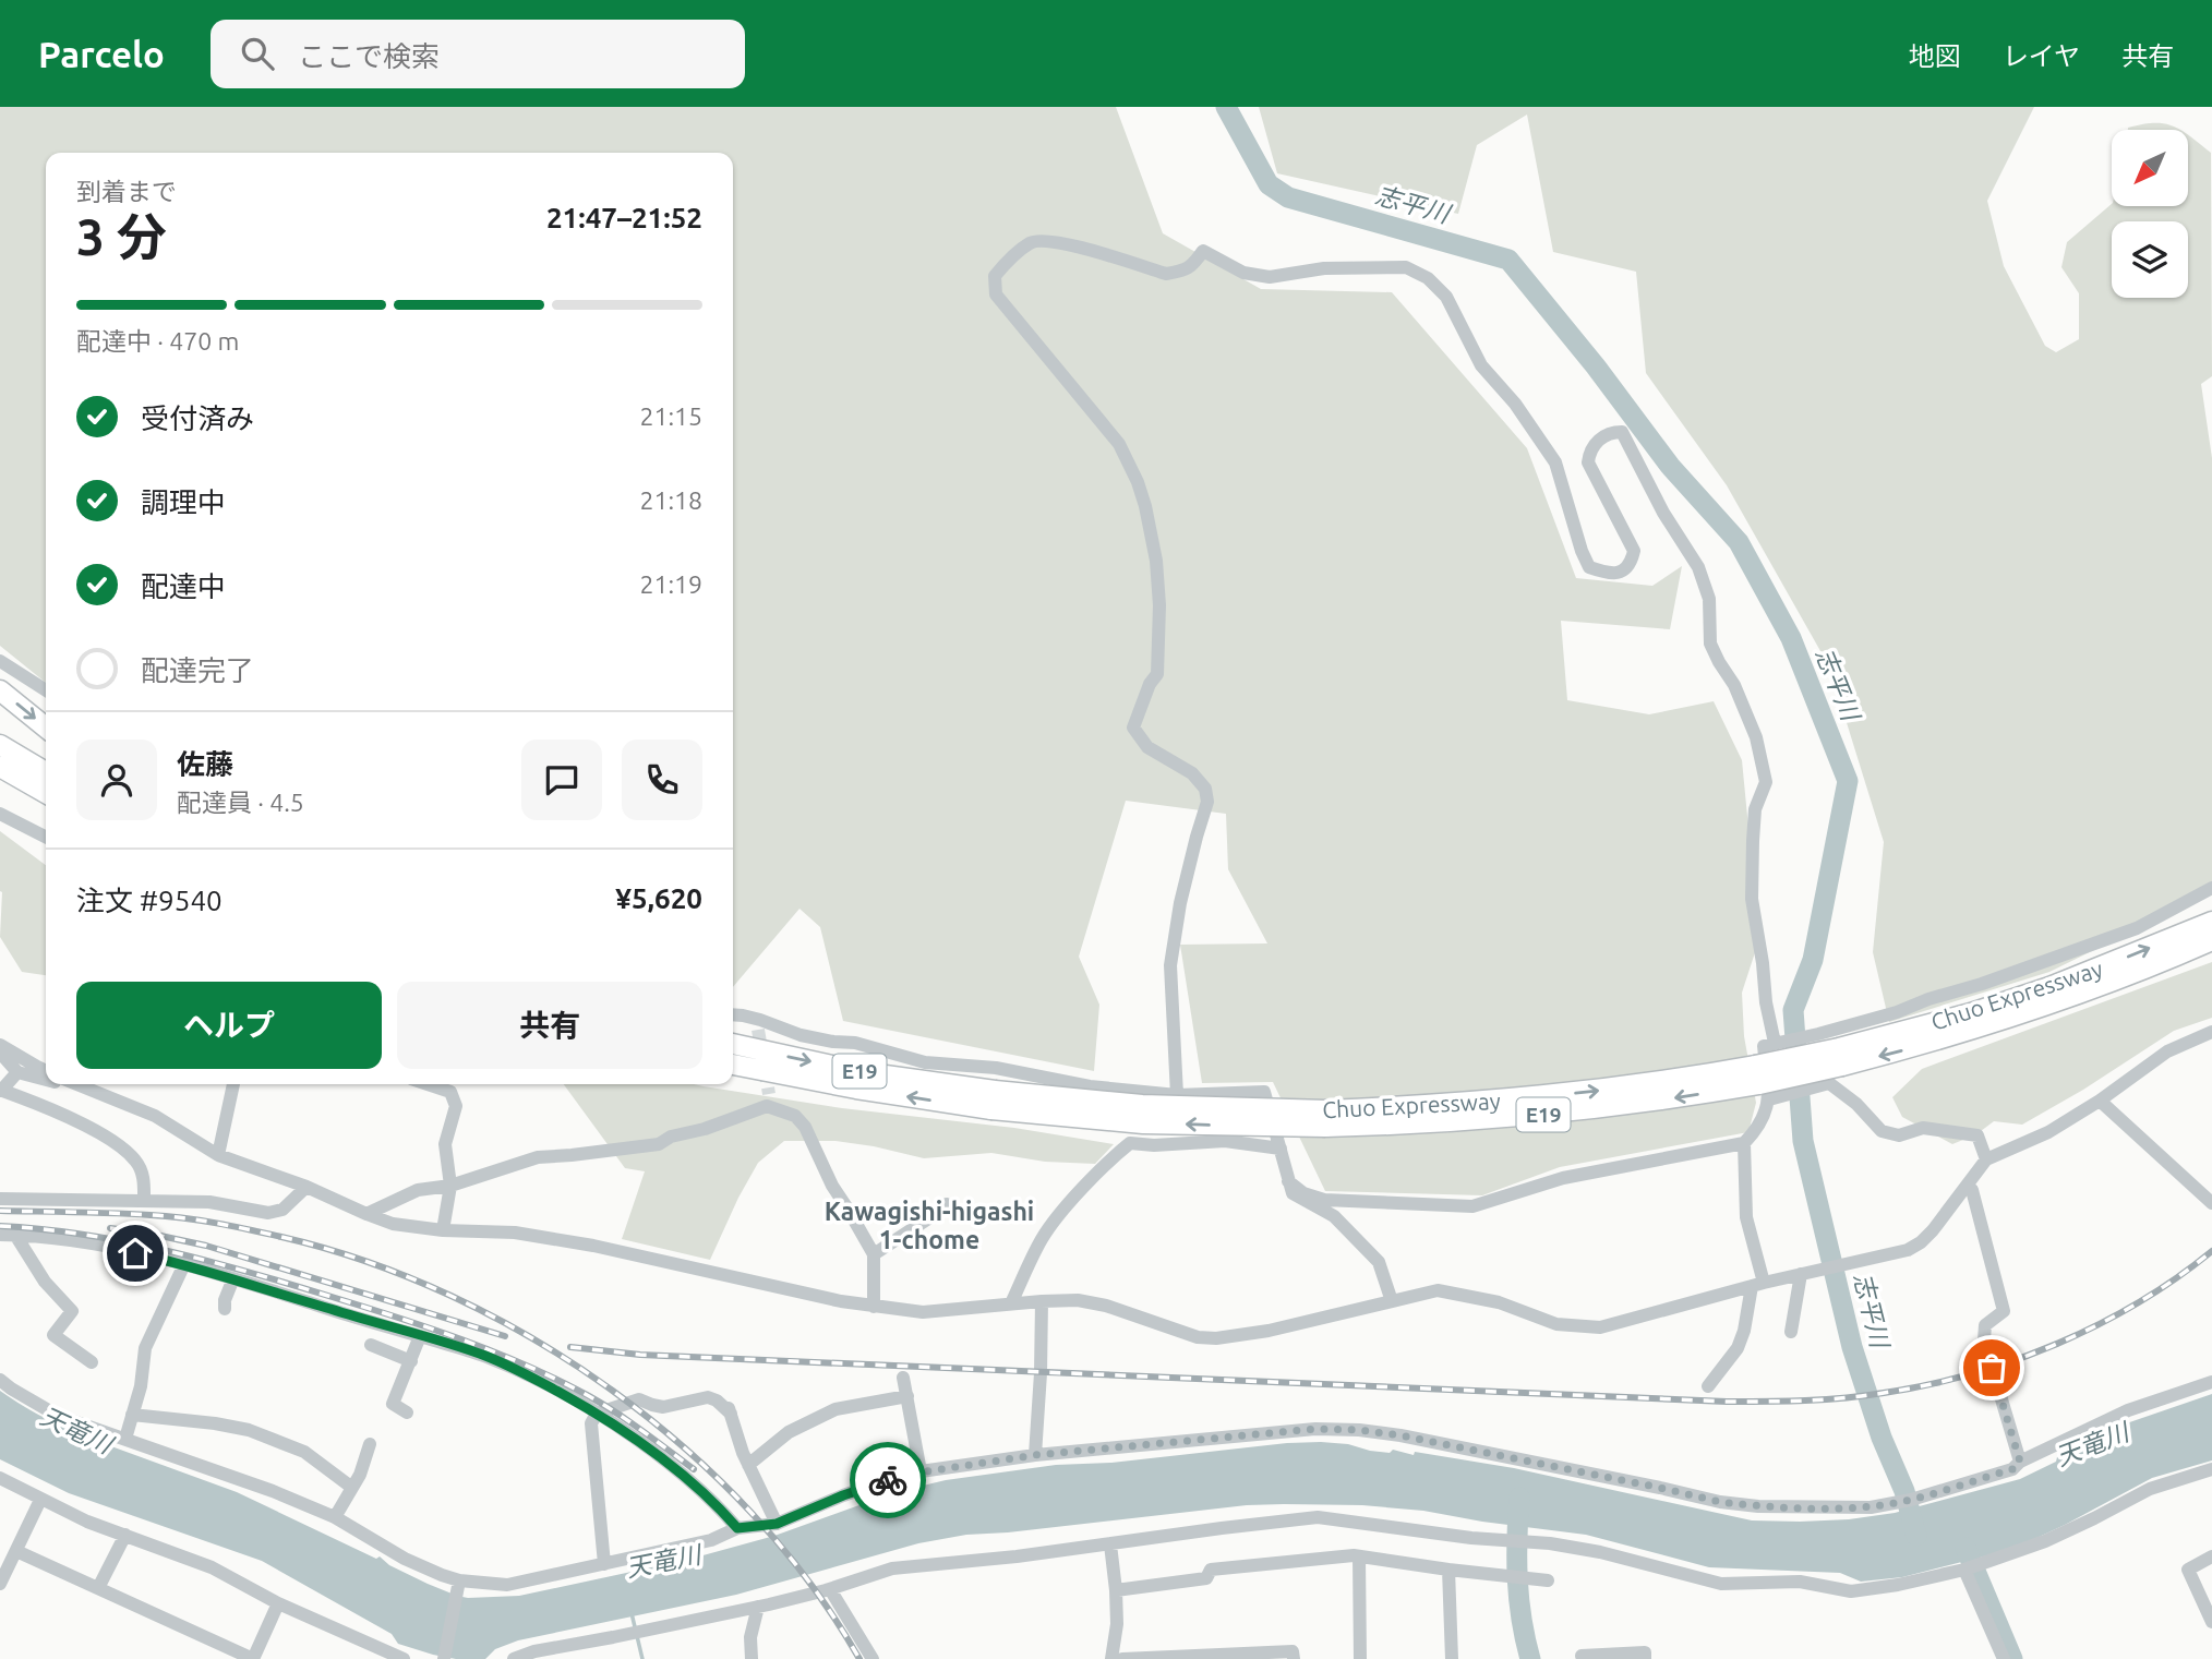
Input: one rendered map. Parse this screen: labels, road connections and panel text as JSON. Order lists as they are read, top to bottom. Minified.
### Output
{"streets":{"highway":["Chuo Expressway","E19"]},"districts":["Kawagishi-higashi 1-chome"],"water":["志平川","天竜川"],"north":"bottom left","page":{"header":"Parcelo","search":"ここで検索","nav":["地図","レイヤ","共有"],"heading":["3 分","到着まで","21:47–21:52"],"panel":["佐藤","配達員 · 4.5","注文 #9540","¥5,620"],"bar":"配達中 · 470 m","list":[["受付済み","21:15"],["調理中","21:18"],["配達中","21:19"],"配達完了"],"buttons":["ヘルプ","共有"]}}
